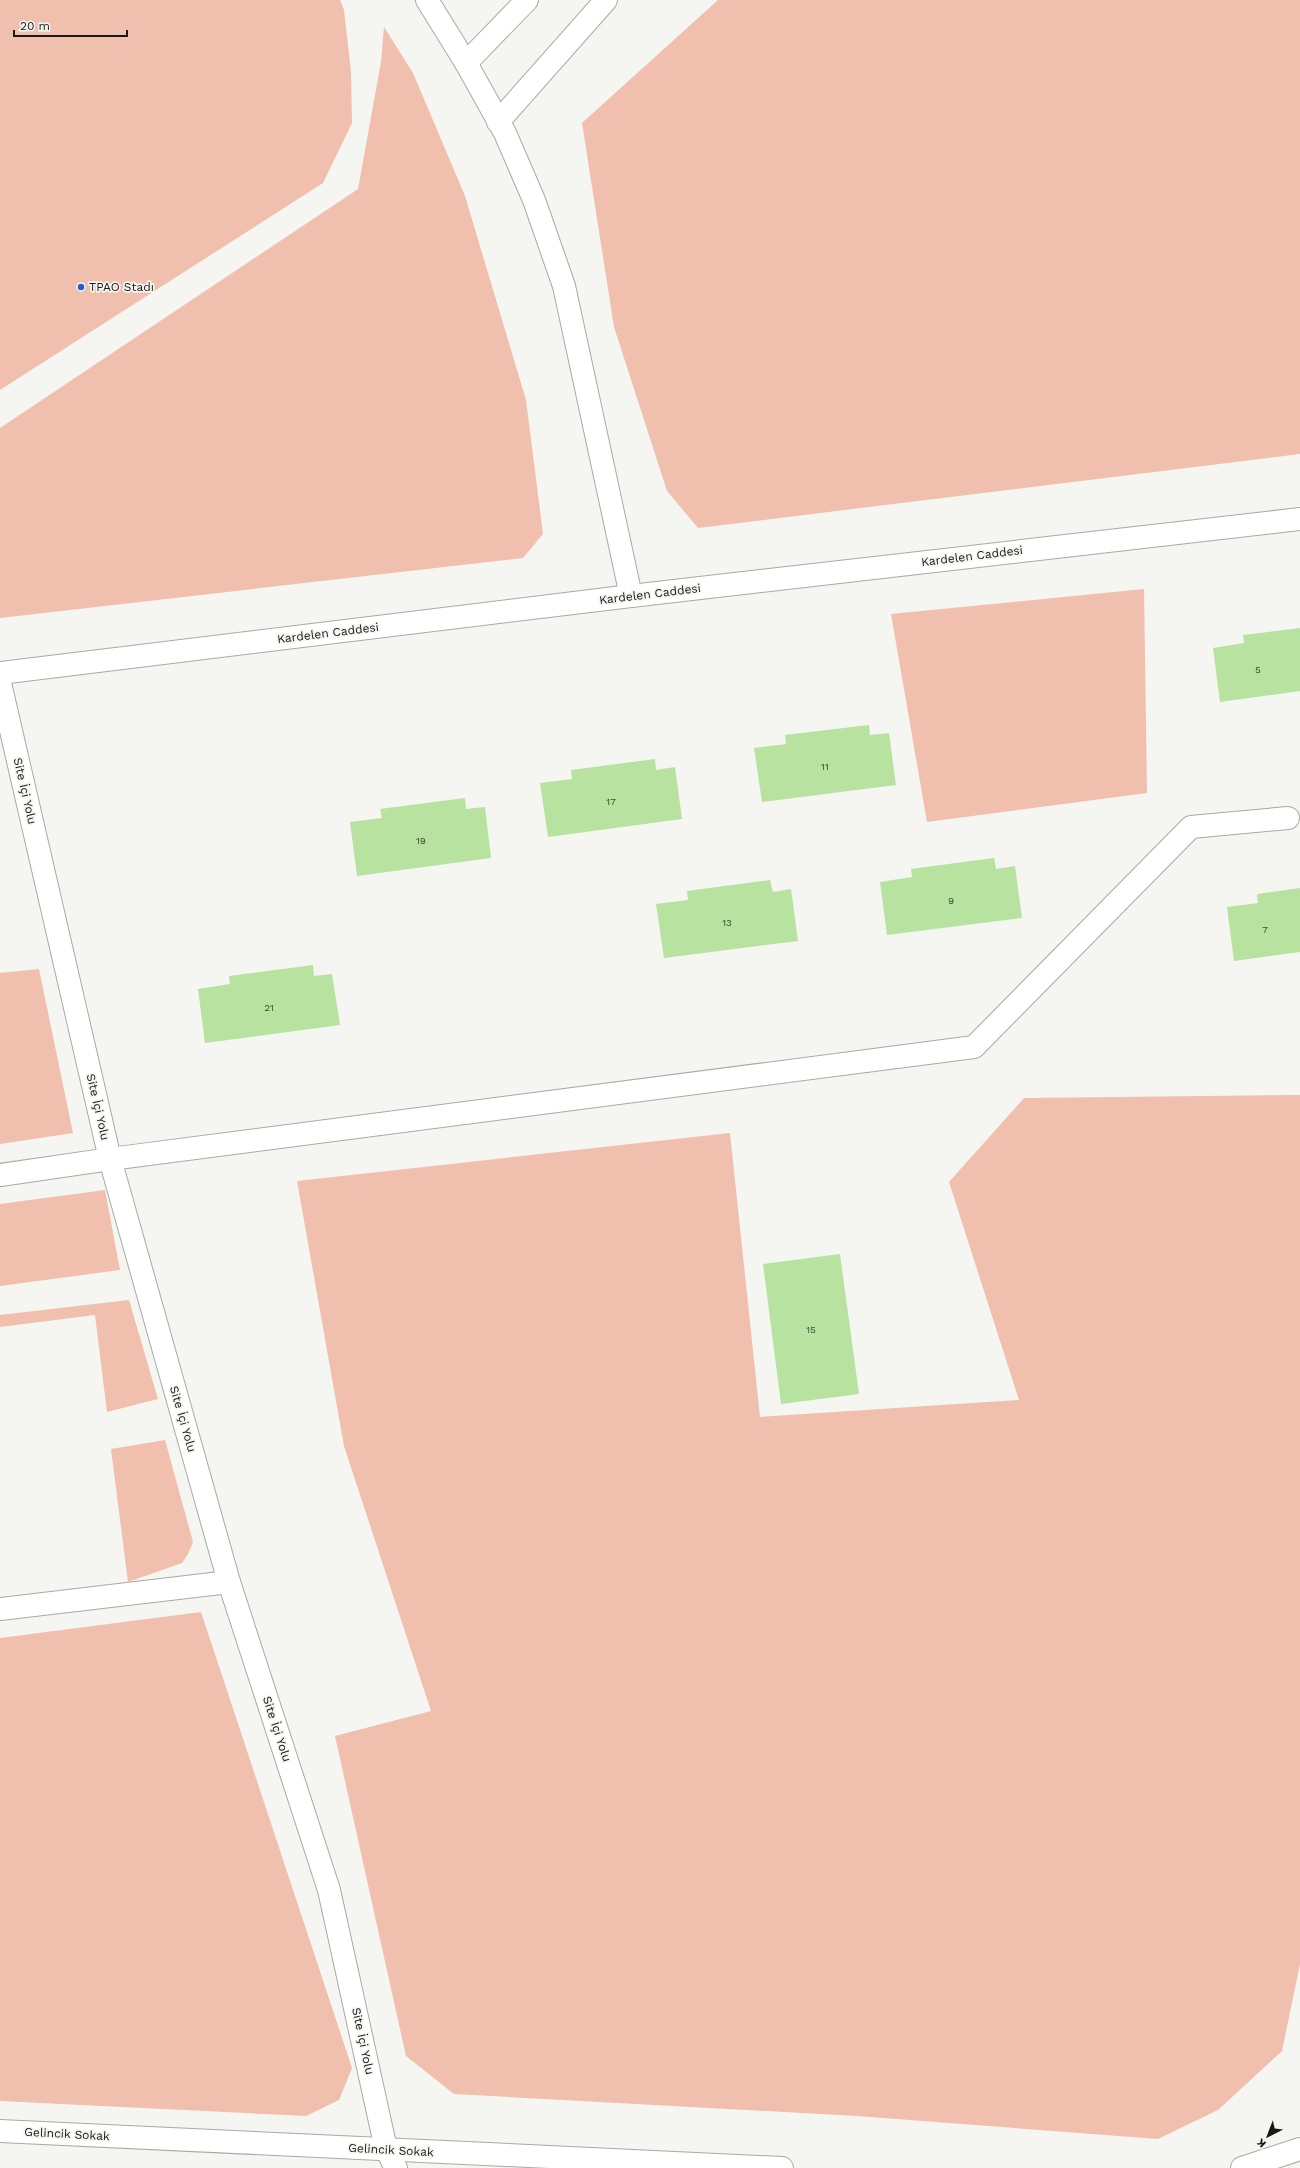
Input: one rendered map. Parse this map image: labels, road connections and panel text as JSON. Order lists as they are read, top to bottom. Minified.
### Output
{"streets":{"street":["Kardelen Caddesi","Site İçi Yolu","Gelincik Sokak"]},"crossings":[["Site İçi Yolu","Gelincik Sokak"]],"places":["TPAO Stadı"],"house_numbers":["5","11","17","19","9","13","7","21","15"],"scale_bar":"20 m","north":"bottom left"}
